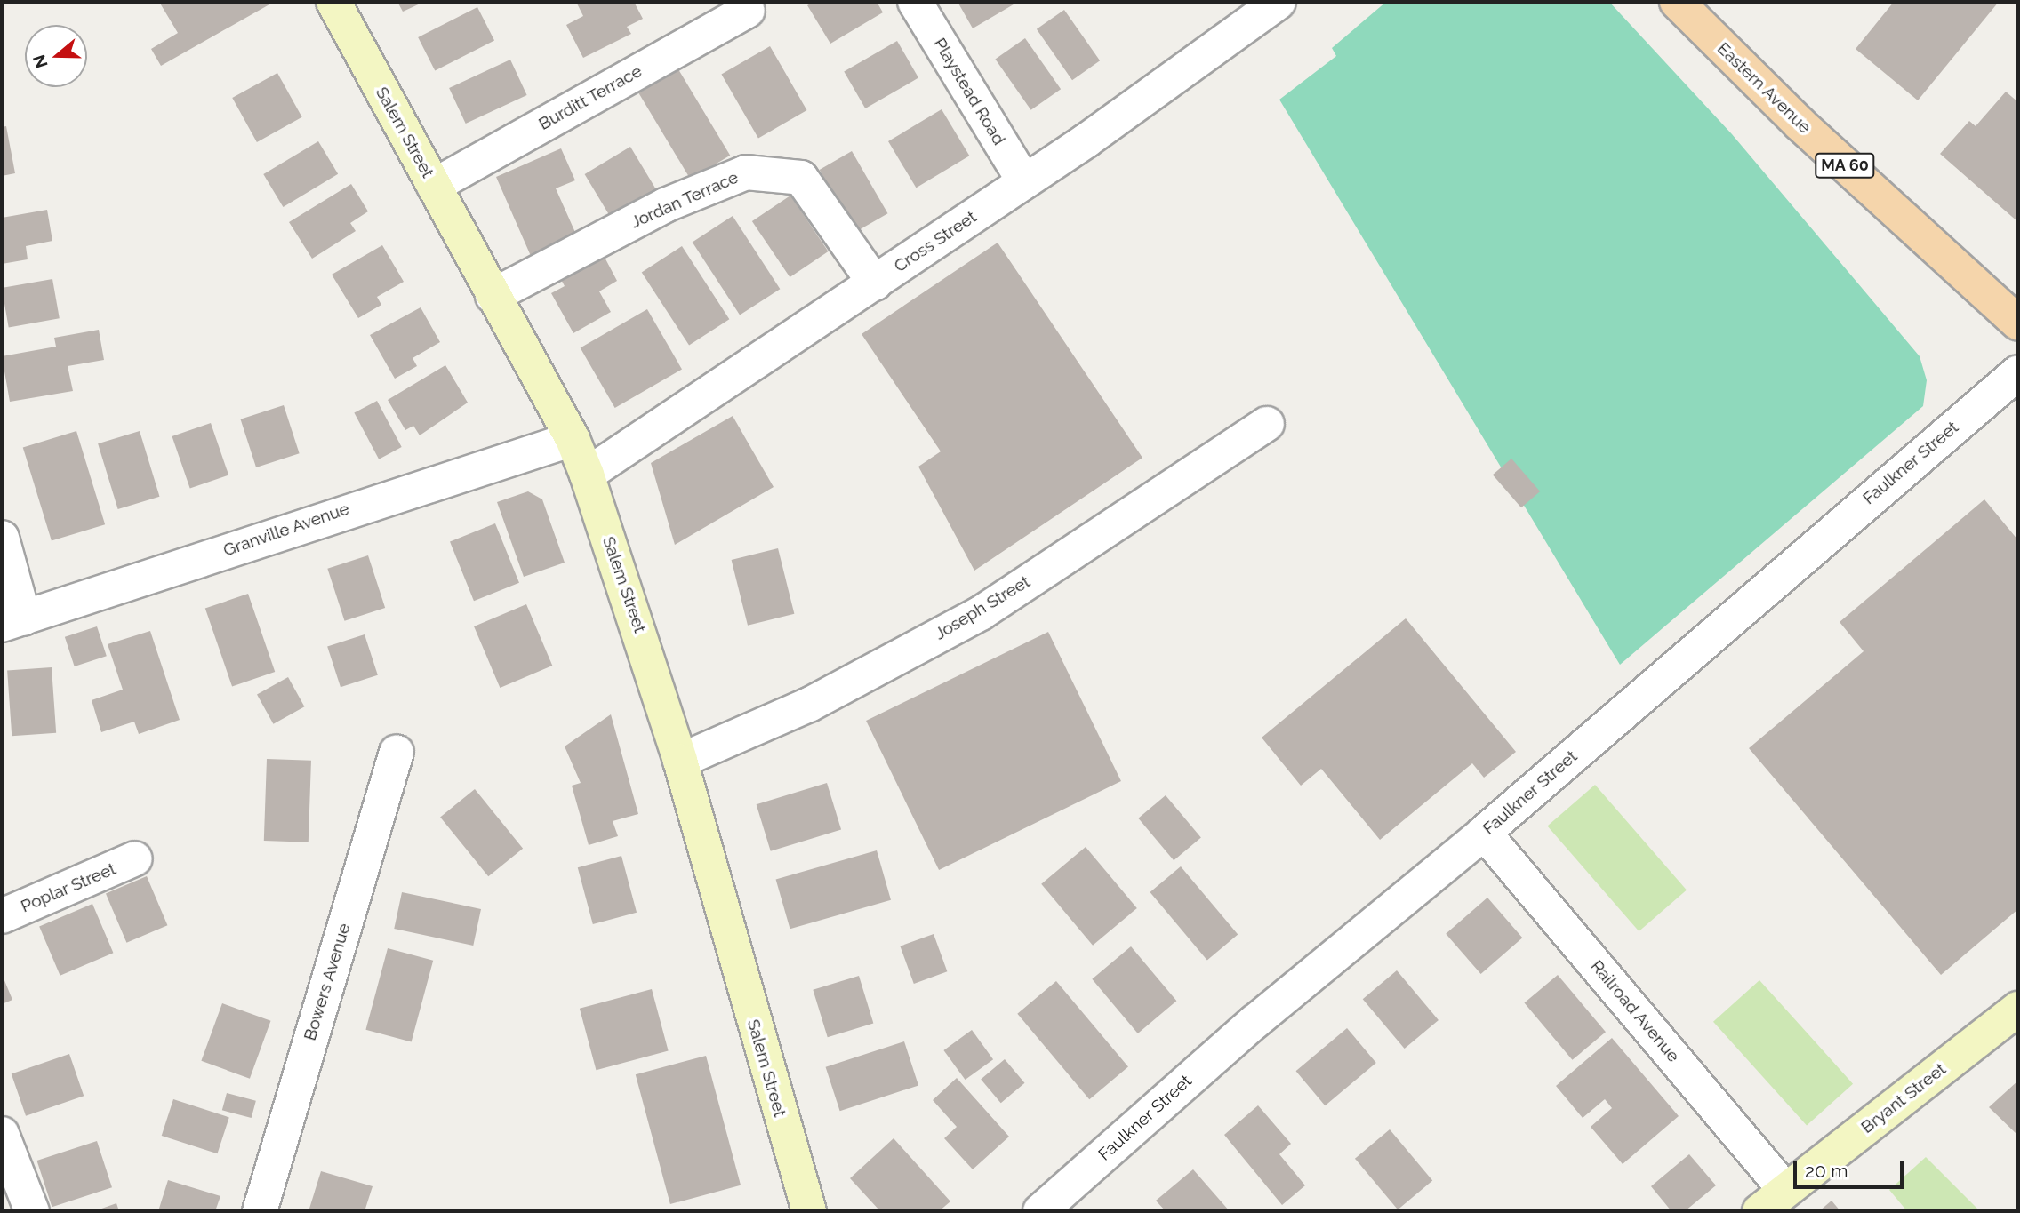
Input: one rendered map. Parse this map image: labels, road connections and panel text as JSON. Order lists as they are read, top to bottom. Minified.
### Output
{"streets":{"main road":["Eastern Avenue","Salem Street","MA 60","Bryant Street"],"street":["Playstead Road","Burditt Terrace","Jordan Terrace","Cross Street","Faulkner Street","Granville Avenue","Joseph Street","Poplar Street","Bowers Avenue","Railroad Avenue"]},"crossings":[["Playstead Road","Cross Street"],["Burditt Terrace","Salem Street"],["Salem Street","Jordan Terrace"],["Salem Street","Cross Street"],["Salem Street","Granville Avenue"],["Salem Street","Joseph Street"],["Jordan Terrace","Cross Street"],["Faulkner Street","Railroad Avenue"],["Railroad Avenue","Bryant Street"]],"scale_bar":"20 m","north":"left"}
